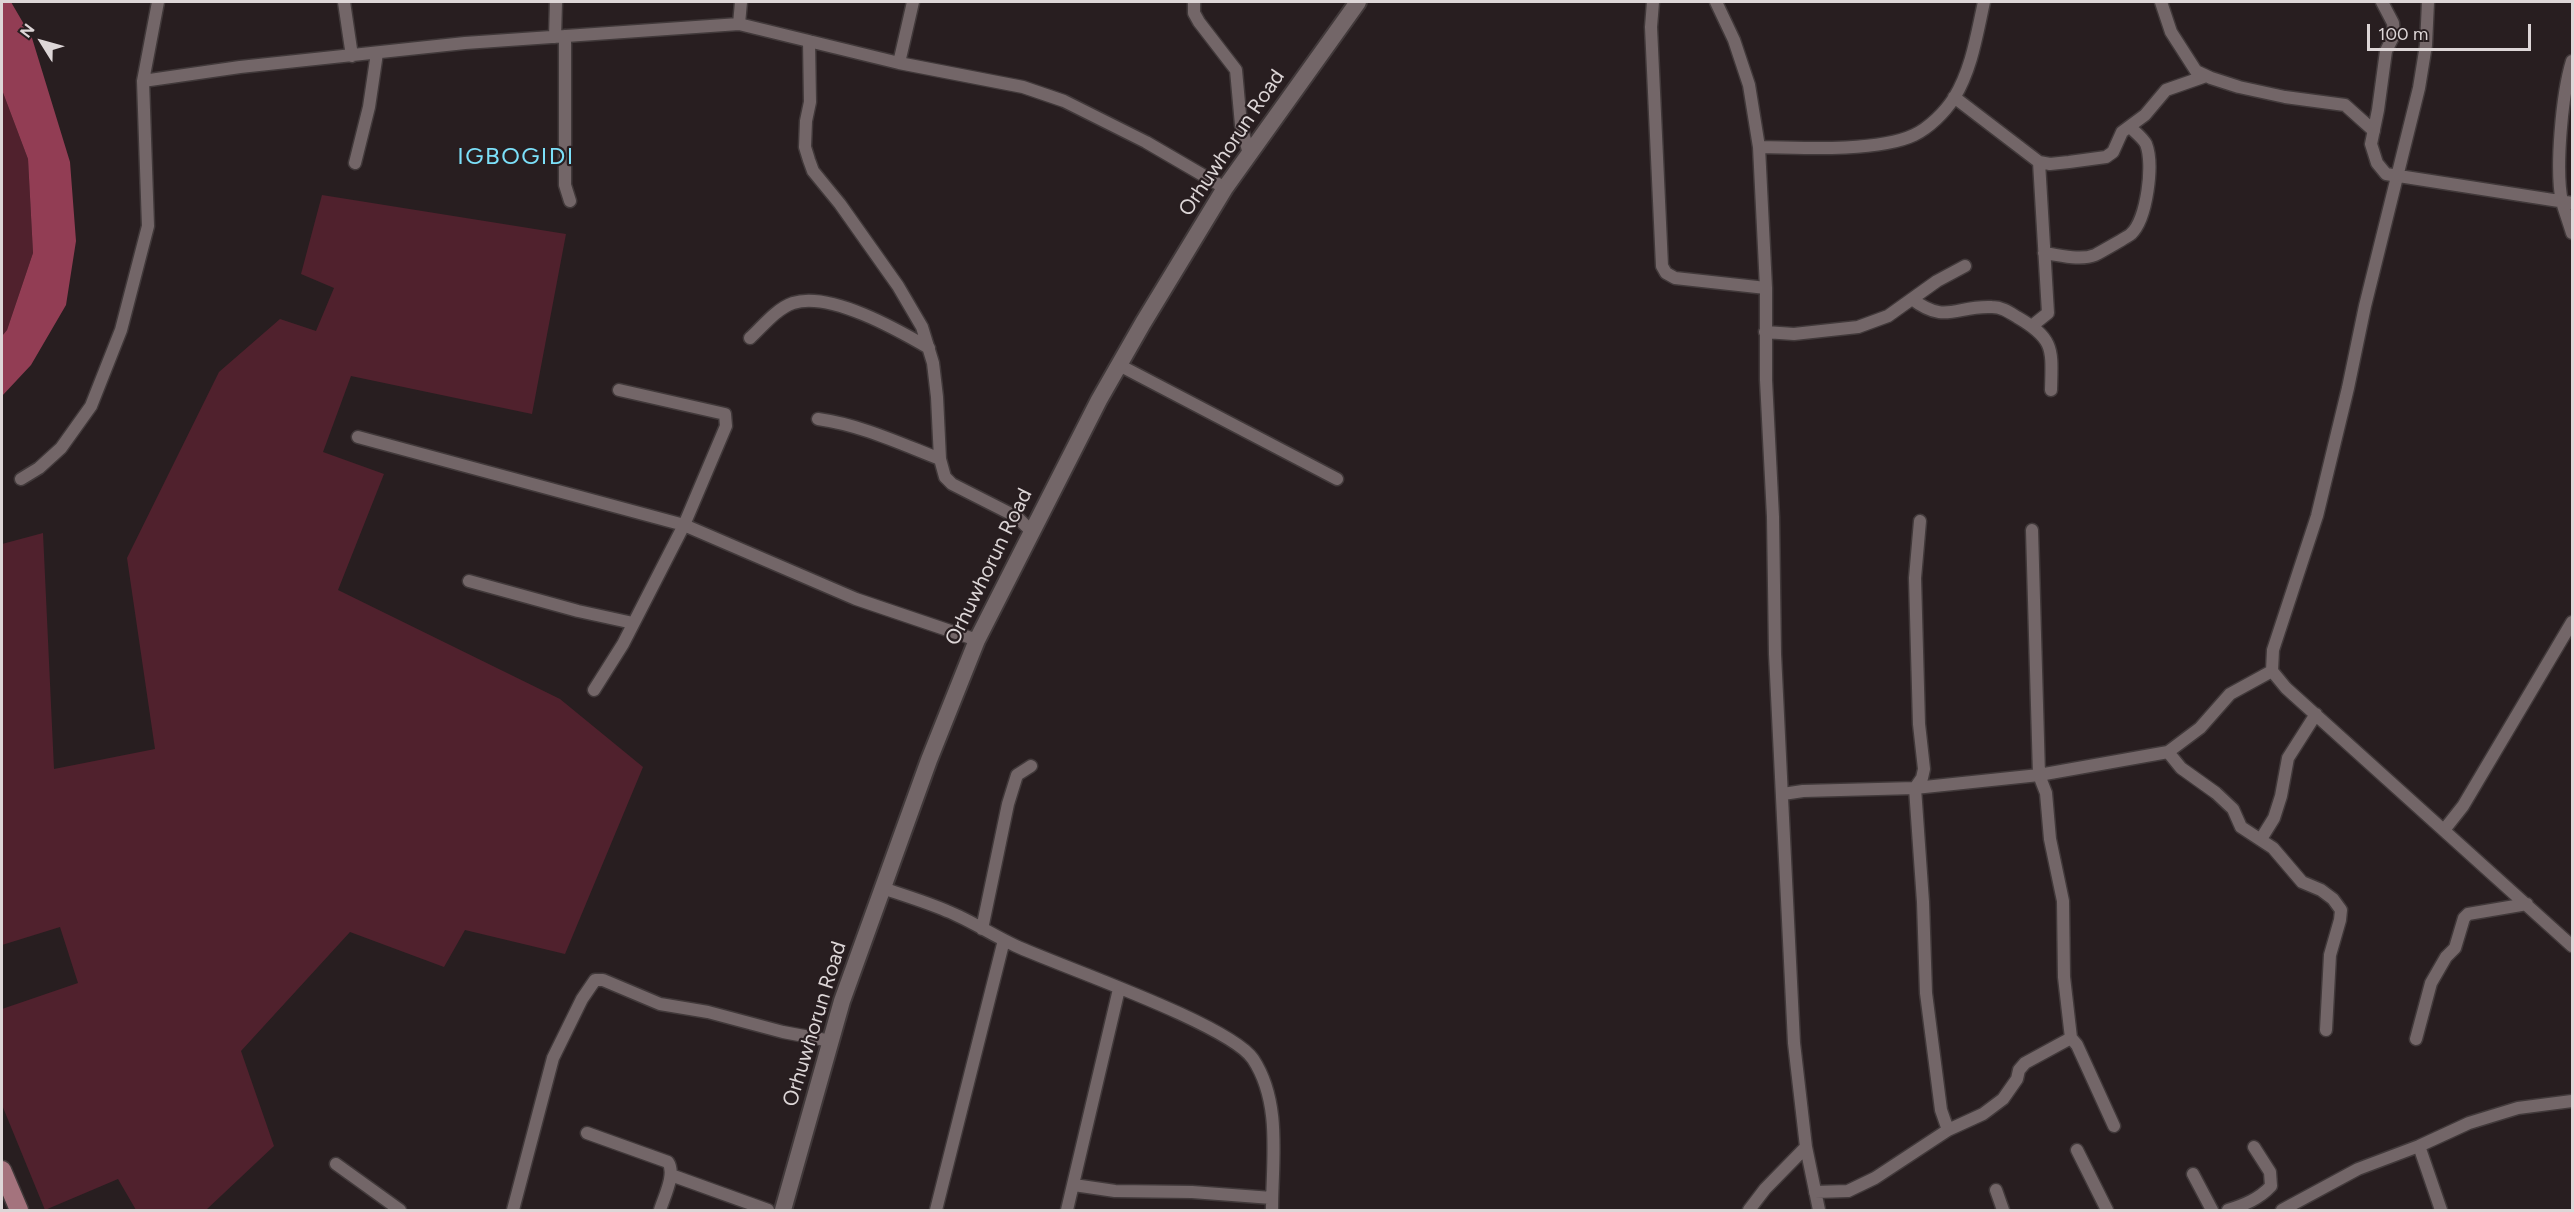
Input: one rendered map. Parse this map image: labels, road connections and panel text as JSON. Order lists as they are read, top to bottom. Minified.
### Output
{"streets":{"street":["Orhuwhorun Road"]},"districts":["IGBOGIDI"],"scale_bar":"100 m","north":"top left"}
